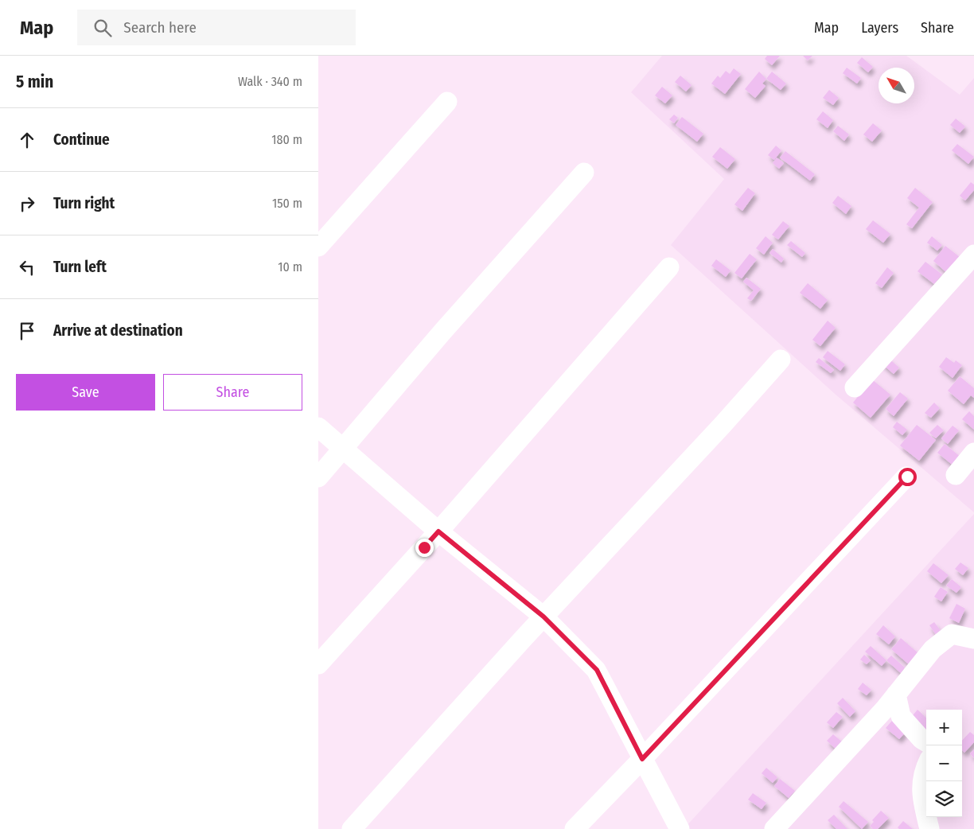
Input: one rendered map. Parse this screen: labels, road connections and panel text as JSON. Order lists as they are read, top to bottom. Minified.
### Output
{"north":"top left","page":{"header":"Map","search":"Search here","nav":["Map","Layers","Share"],"heading":["5 min","Walk · 340 m"],"list":[["Continue","180 m"],["Turn right","150 m"],["Turn left","10 m"],"Arrive at destination"],"buttons":["Save","Share"],"map_buttons":["+","−"]}}
